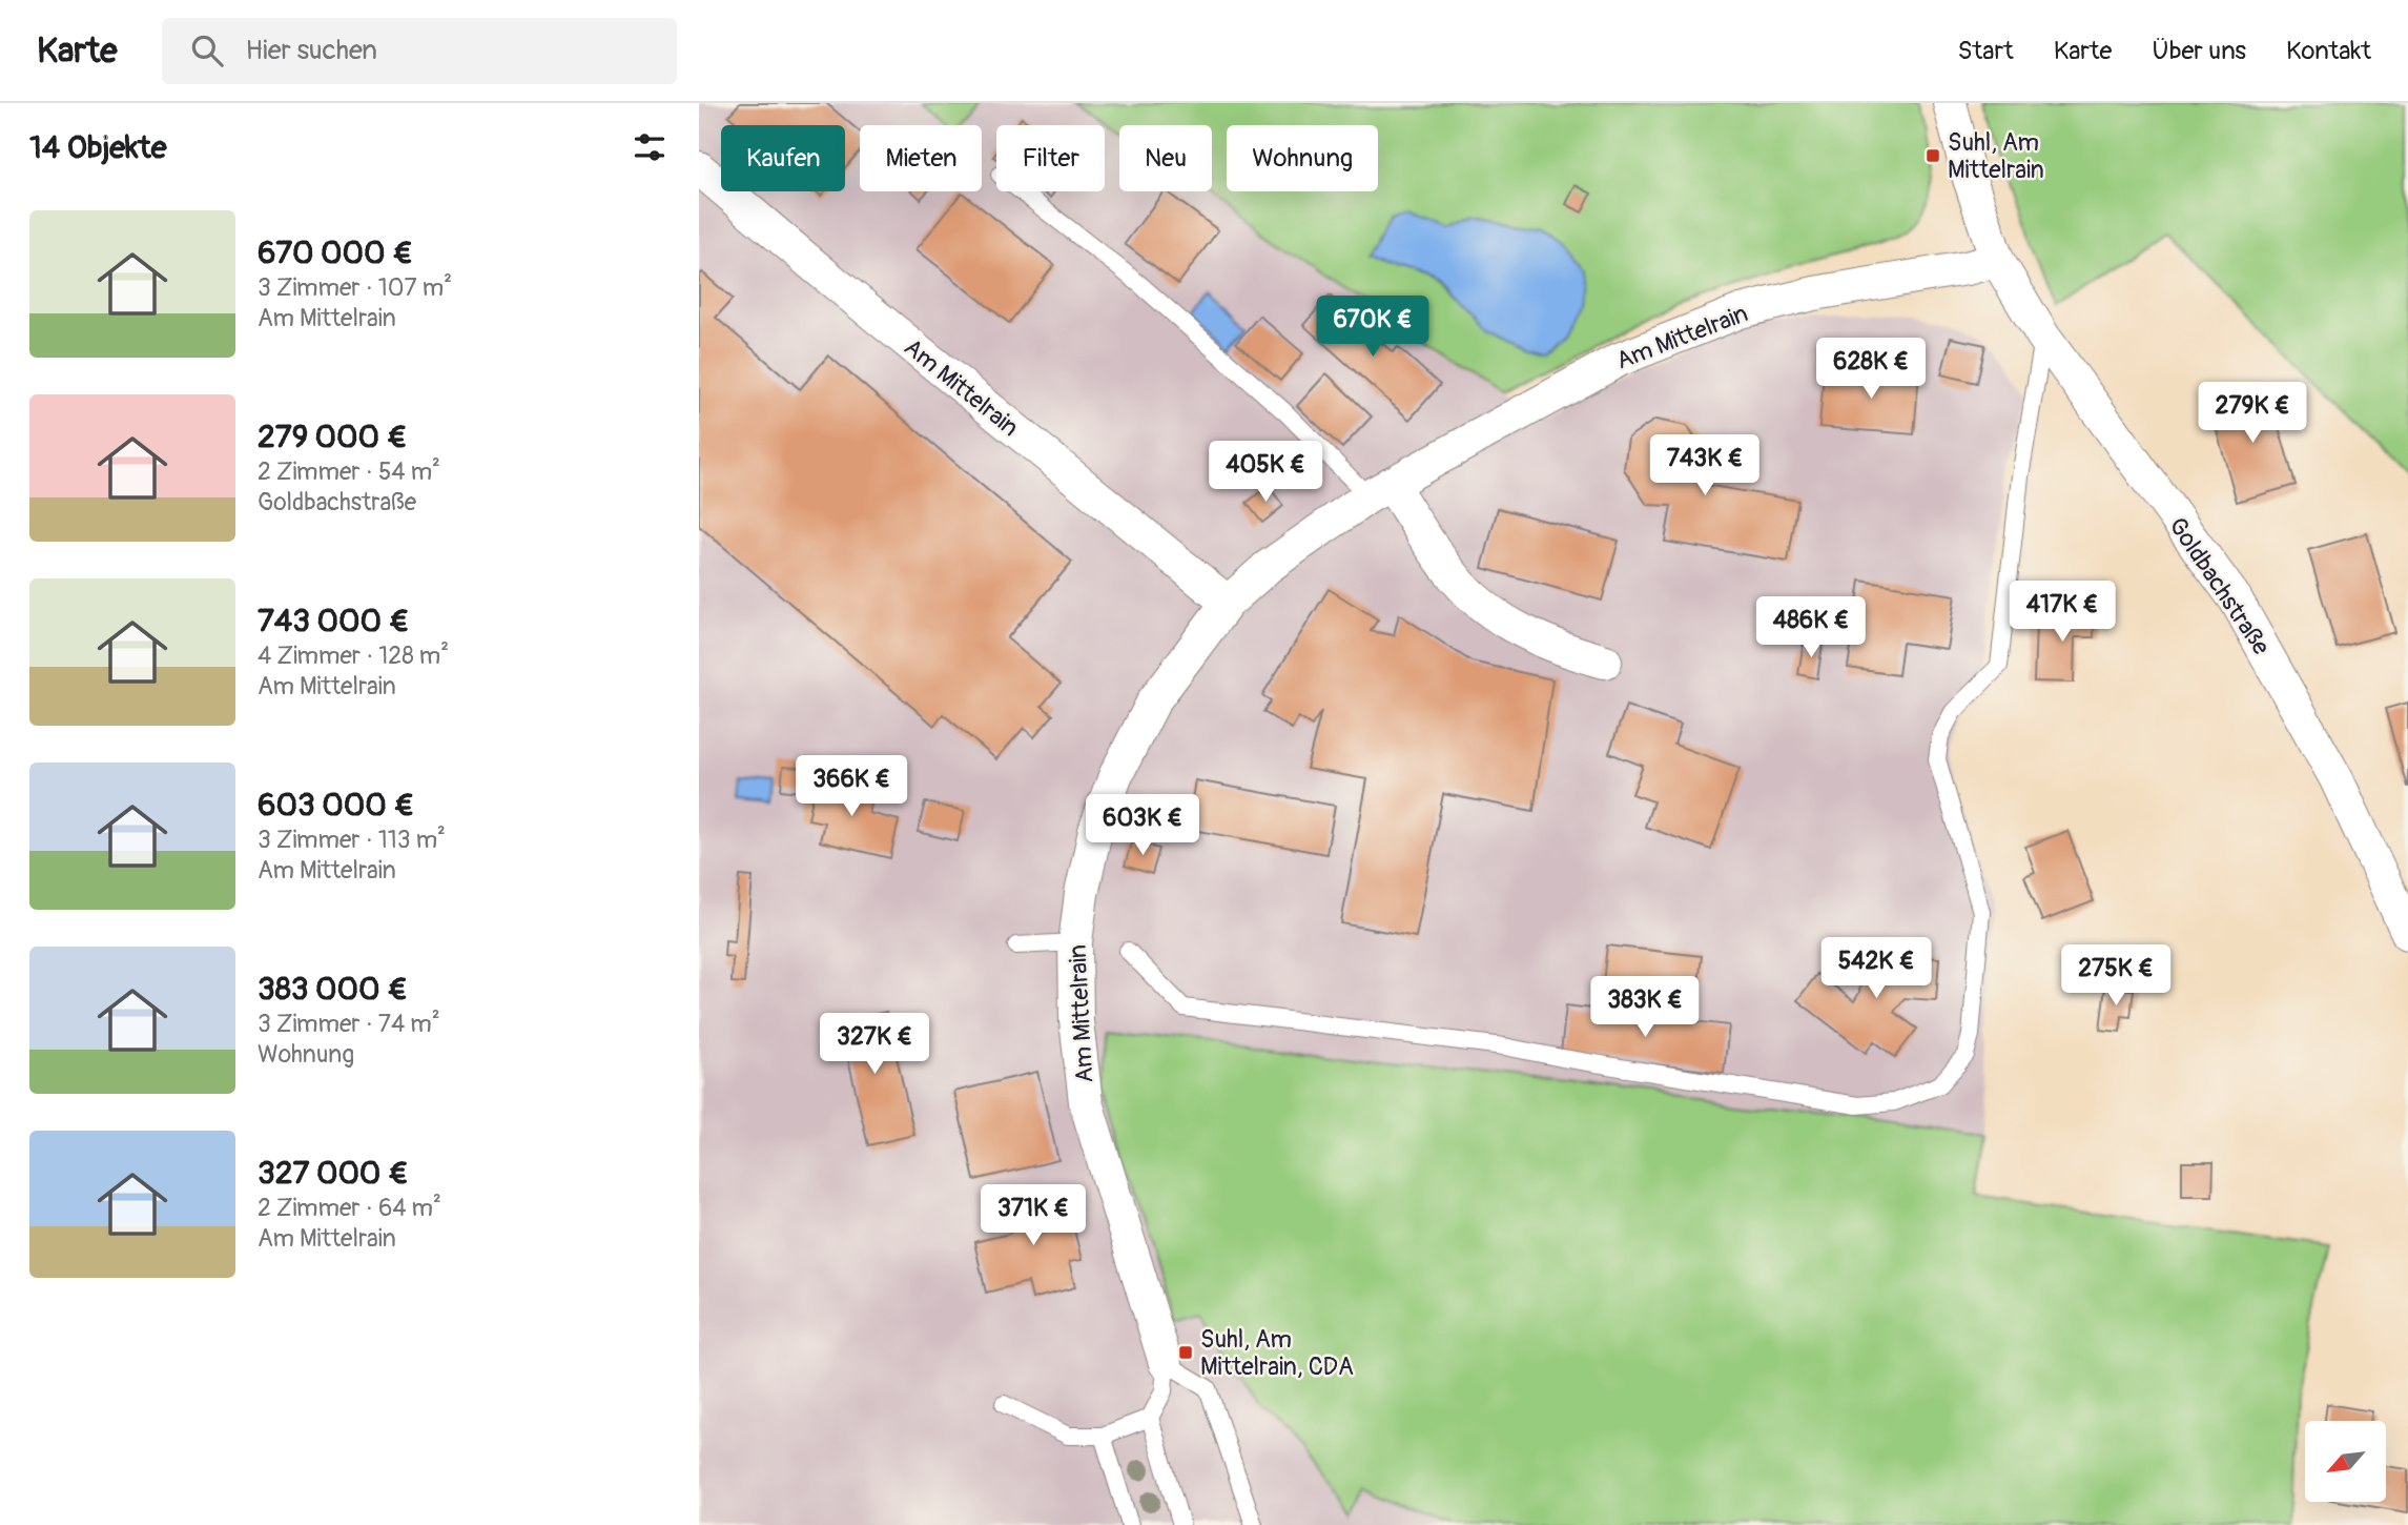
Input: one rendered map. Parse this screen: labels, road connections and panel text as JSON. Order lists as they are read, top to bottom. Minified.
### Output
{"streets":{"street":["Am Mittelrain","Goldbachstraße"]},"crossings":[["Am Mittelrain","Goldbachstraße"]],"places":{"transit":["Suhl, Am Mittelrain","Suhl, Am Mittelrain, CDA"]},"north":"bottom left","page":{"header":"Karte","search":"Hier suchen","nav":["Start","Karte","Über uns","Kontakt"],"heading":"14 Objekte","chip":["Kaufen","Mieten","Filter","Neu","Wohnung"],"list":[{"name":"670 000 €","note":"3 Zimmer · 107 m² · Am Mittelrain"},{"name":"279 000 €","note":"2 Zimmer · 54 m² · Goldbachstraße"},{"name":"743 000 €","note":"4 Zimmer · 128 m² · Am Mittelrain"},{"name":"603 000 €","note":"3 Zimmer · 113 m² · Am Mittelrain"},{"name":"383 000 €","note":"3 Zimmer · 74 m² · Wohnung"},{"name":"327 000 €","note":"2 Zimmer · 64 m² · Am Mittelrain"}],"price":["670K €","628K €","279K €","743K €","405K €","417K €","486K €","366K €","603K €","542K €","275K €","383K €","327K €","371K €"]}}
